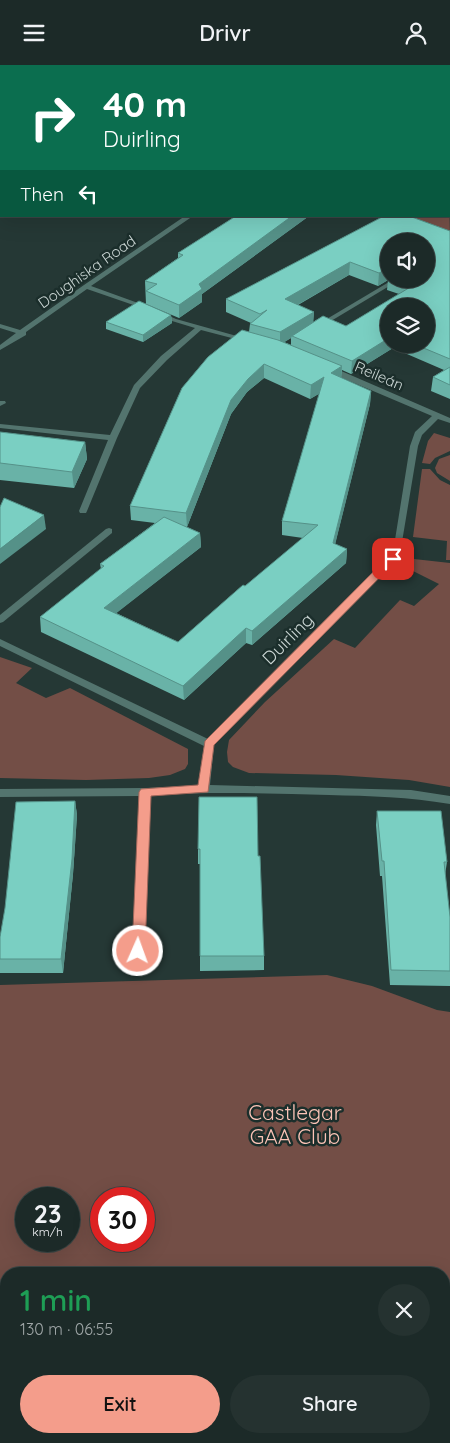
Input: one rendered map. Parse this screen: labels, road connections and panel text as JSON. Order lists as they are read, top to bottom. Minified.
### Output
{"streets":{"street":["Doughiska Road","Reileán","Duirling"]},"parks":["Castlegar GAA Club"],"page":{"header":"Drivr","turn":["40 m","Duirling"],"then":"Then","speed":"23 km/h","limit":"30","heading":["1 min","130 m · 06:55"],"buttons":["Exit","Share"]}}
